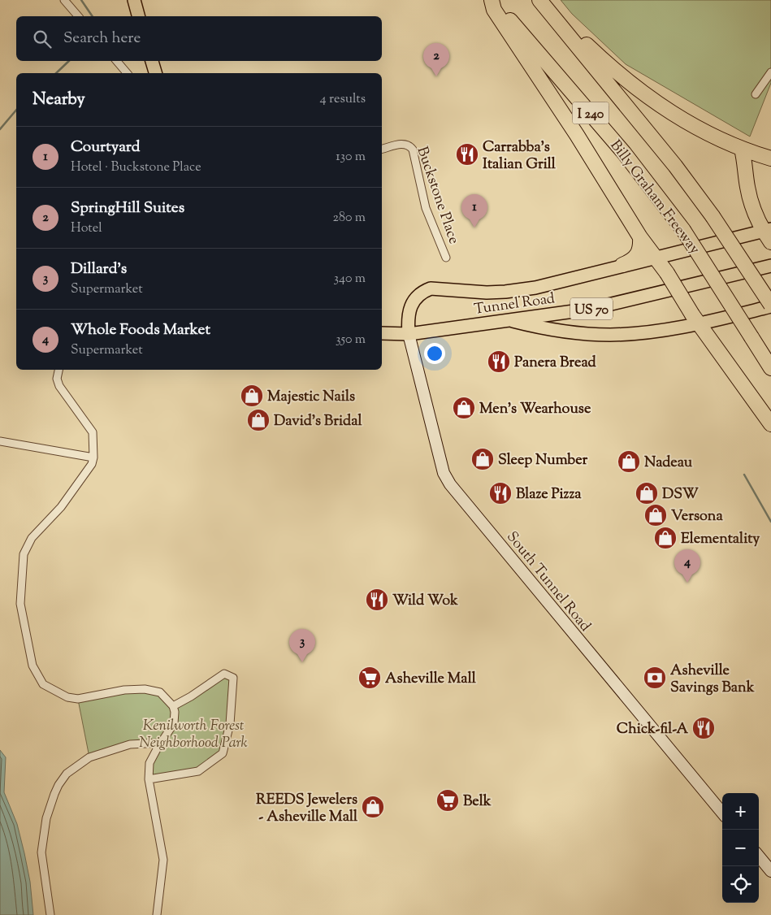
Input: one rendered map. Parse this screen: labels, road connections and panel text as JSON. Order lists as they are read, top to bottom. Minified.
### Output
{"streets":{"highway":["I 240","Billy Graham Freeway"],"main road":["Tunnel Road","US 70","South Tunnel Road"],"street":["Buckstone Place"]},"crossings":[["Tunnel Road","South Tunnel Road"]],"parks":["Kenilworth Forest Neighborhood Park"],"places":{"restaurant":["Carrabba's Italian Grill","Panera Bread","Blaze Pizza","Wild Wok","Chick-fil-A"],"shop":["Majestic Nails","Men's Wearhouse","David's Bridal","Sleep Number","Nadeau","DSW","Versona","Elementality","REEDS Jewelers - Asheville Mall"],"supermarket":["Asheville Mall","Belk"],"bank":["Asheville Savings Bank"]},"page":{"search":"Search here","pins":["2","1","4","3"],"heading":["Nearby","4 results"],"list":[{"mark":"1","name":"Courtyard","note":"Hotel · Buckstone Place","value":"130 m"},{"mark":"2","name":"SpringHill Suites","note":"Hotel","value":"280 m"},{"mark":"3","name":"Dillard's","note":"Supermarket","value":"340 m"},{"mark":"4","name":"Whole Foods Market","note":"Supermarket","value":"350 m"}],"map_buttons":["+","−"]}}
